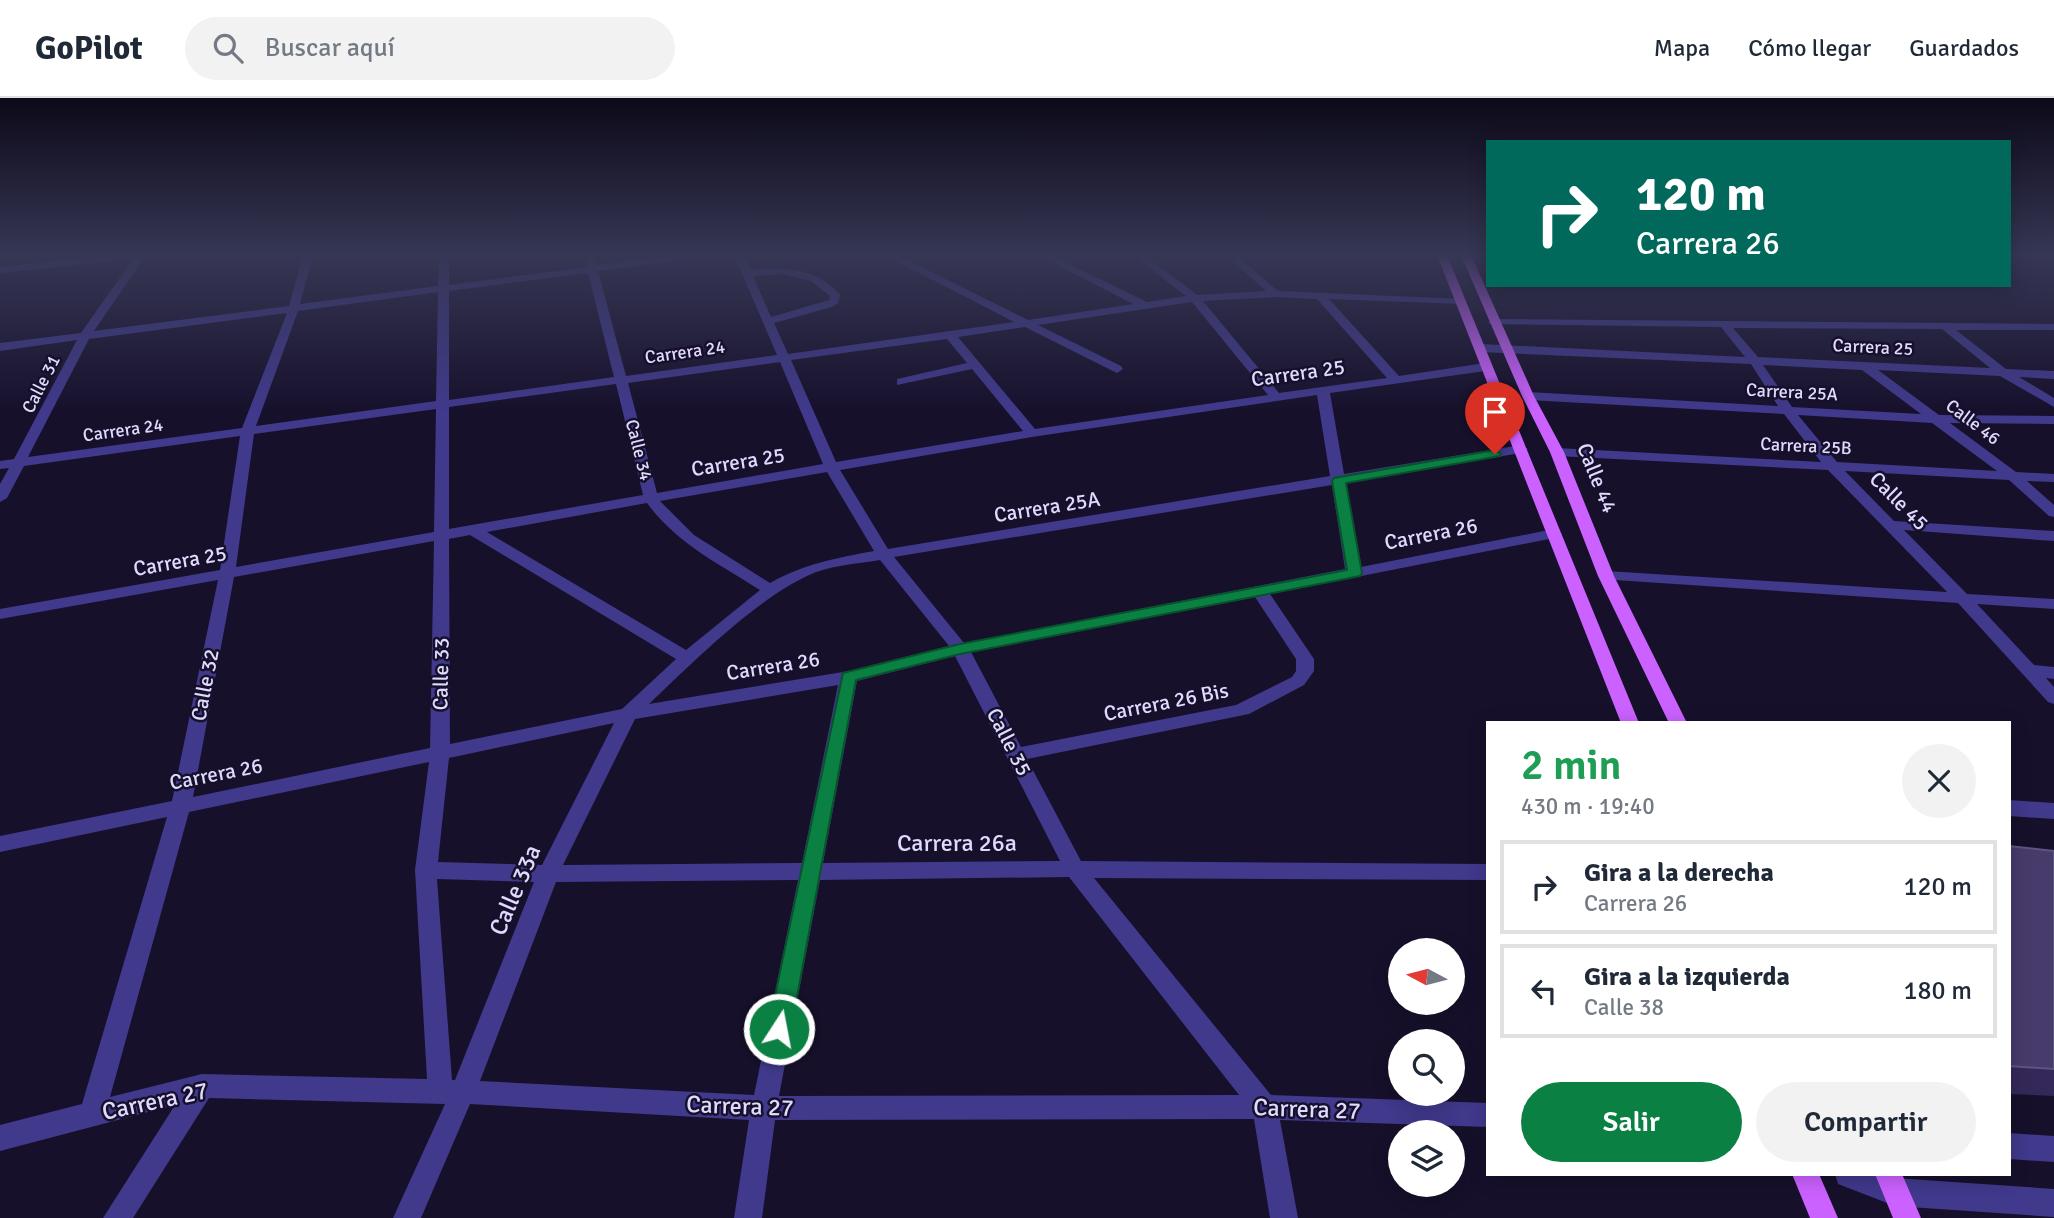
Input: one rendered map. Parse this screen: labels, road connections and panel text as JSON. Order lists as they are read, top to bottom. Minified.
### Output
{"streets":{"main road":["Calle 44"],"street":["Carrera 25","Carrera 24","Calle 31","Carrera 25A","Calle 46","Carrera 25B","Calle 34","Calle 45","Carrera 26","Calle 33","Calle 32","Carrera 26 Bis","Calle 35","Carrera 26a","Calle 33a","Carrera 27"]},"crossings":[["Carrera 25","Calle 46"],["Carrera 25","Calle 34"],["Carrera 25","Calle 44"],["Carrera 25","Calle 45"],["Carrera 25","Calle 33"],["Carrera 25","Calle 32"],["Carrera 25","Calle 35"],["Carrera 24","Calle 31"],["Carrera 24","Calle 34"],["Carrera 24","Calle 33"],["Carrera 24","Calle 32"],["Carrera 24","Calle 35"],["Carrera 25A","Calle 46"],["Carrera 25A","Calle 34"],["Carrera 25A","Calle 44"],["Carrera 25A","Calle 45"],["Carrera 25A","Carrera 26"],["Carrera 25A","Calle 35"],["Carrera 25A","Calle 33a"],["Calle 46","Carrera 25B"],["Carrera 25B","Calle 44"],["Carrera 25B","Calle 45"],["Carrera 26","Calle 33"],["Carrera 26","Calle 32"],["Carrera 26","Carrera 26 Bis"],["Carrera 26","Calle 35"],["Carrera 26","Calle 33a"],["Calle 33","Carrera 26a"],["Calle 33","Calle 33a"],["Calle 33","Carrera 27"],["Calle 32","Carrera 27"],["Carrera 26 Bis","Calle 35"],["Calle 35","Carrera 26a"],["Calle 35","Carrera 27"],["Carrera 26a","Calle 33a"],["Calle 33a","Carrera 27"]],"north":"left","page":{"header":"GoPilot","search":"Buscar aquí","nav":["Mapa","Cómo llegar","Guardados"],"turn":["120 m","Carrera 26"],"heading":["2 min","430 m · 19:40"],"list":[{"name":"Gira a la derecha","note":"Carrera 26","value":"120 m"},{"name":"Gira a la izquierda","note":"Calle 38","value":"180 m"}],"buttons":["Salir","Compartir"]}}
